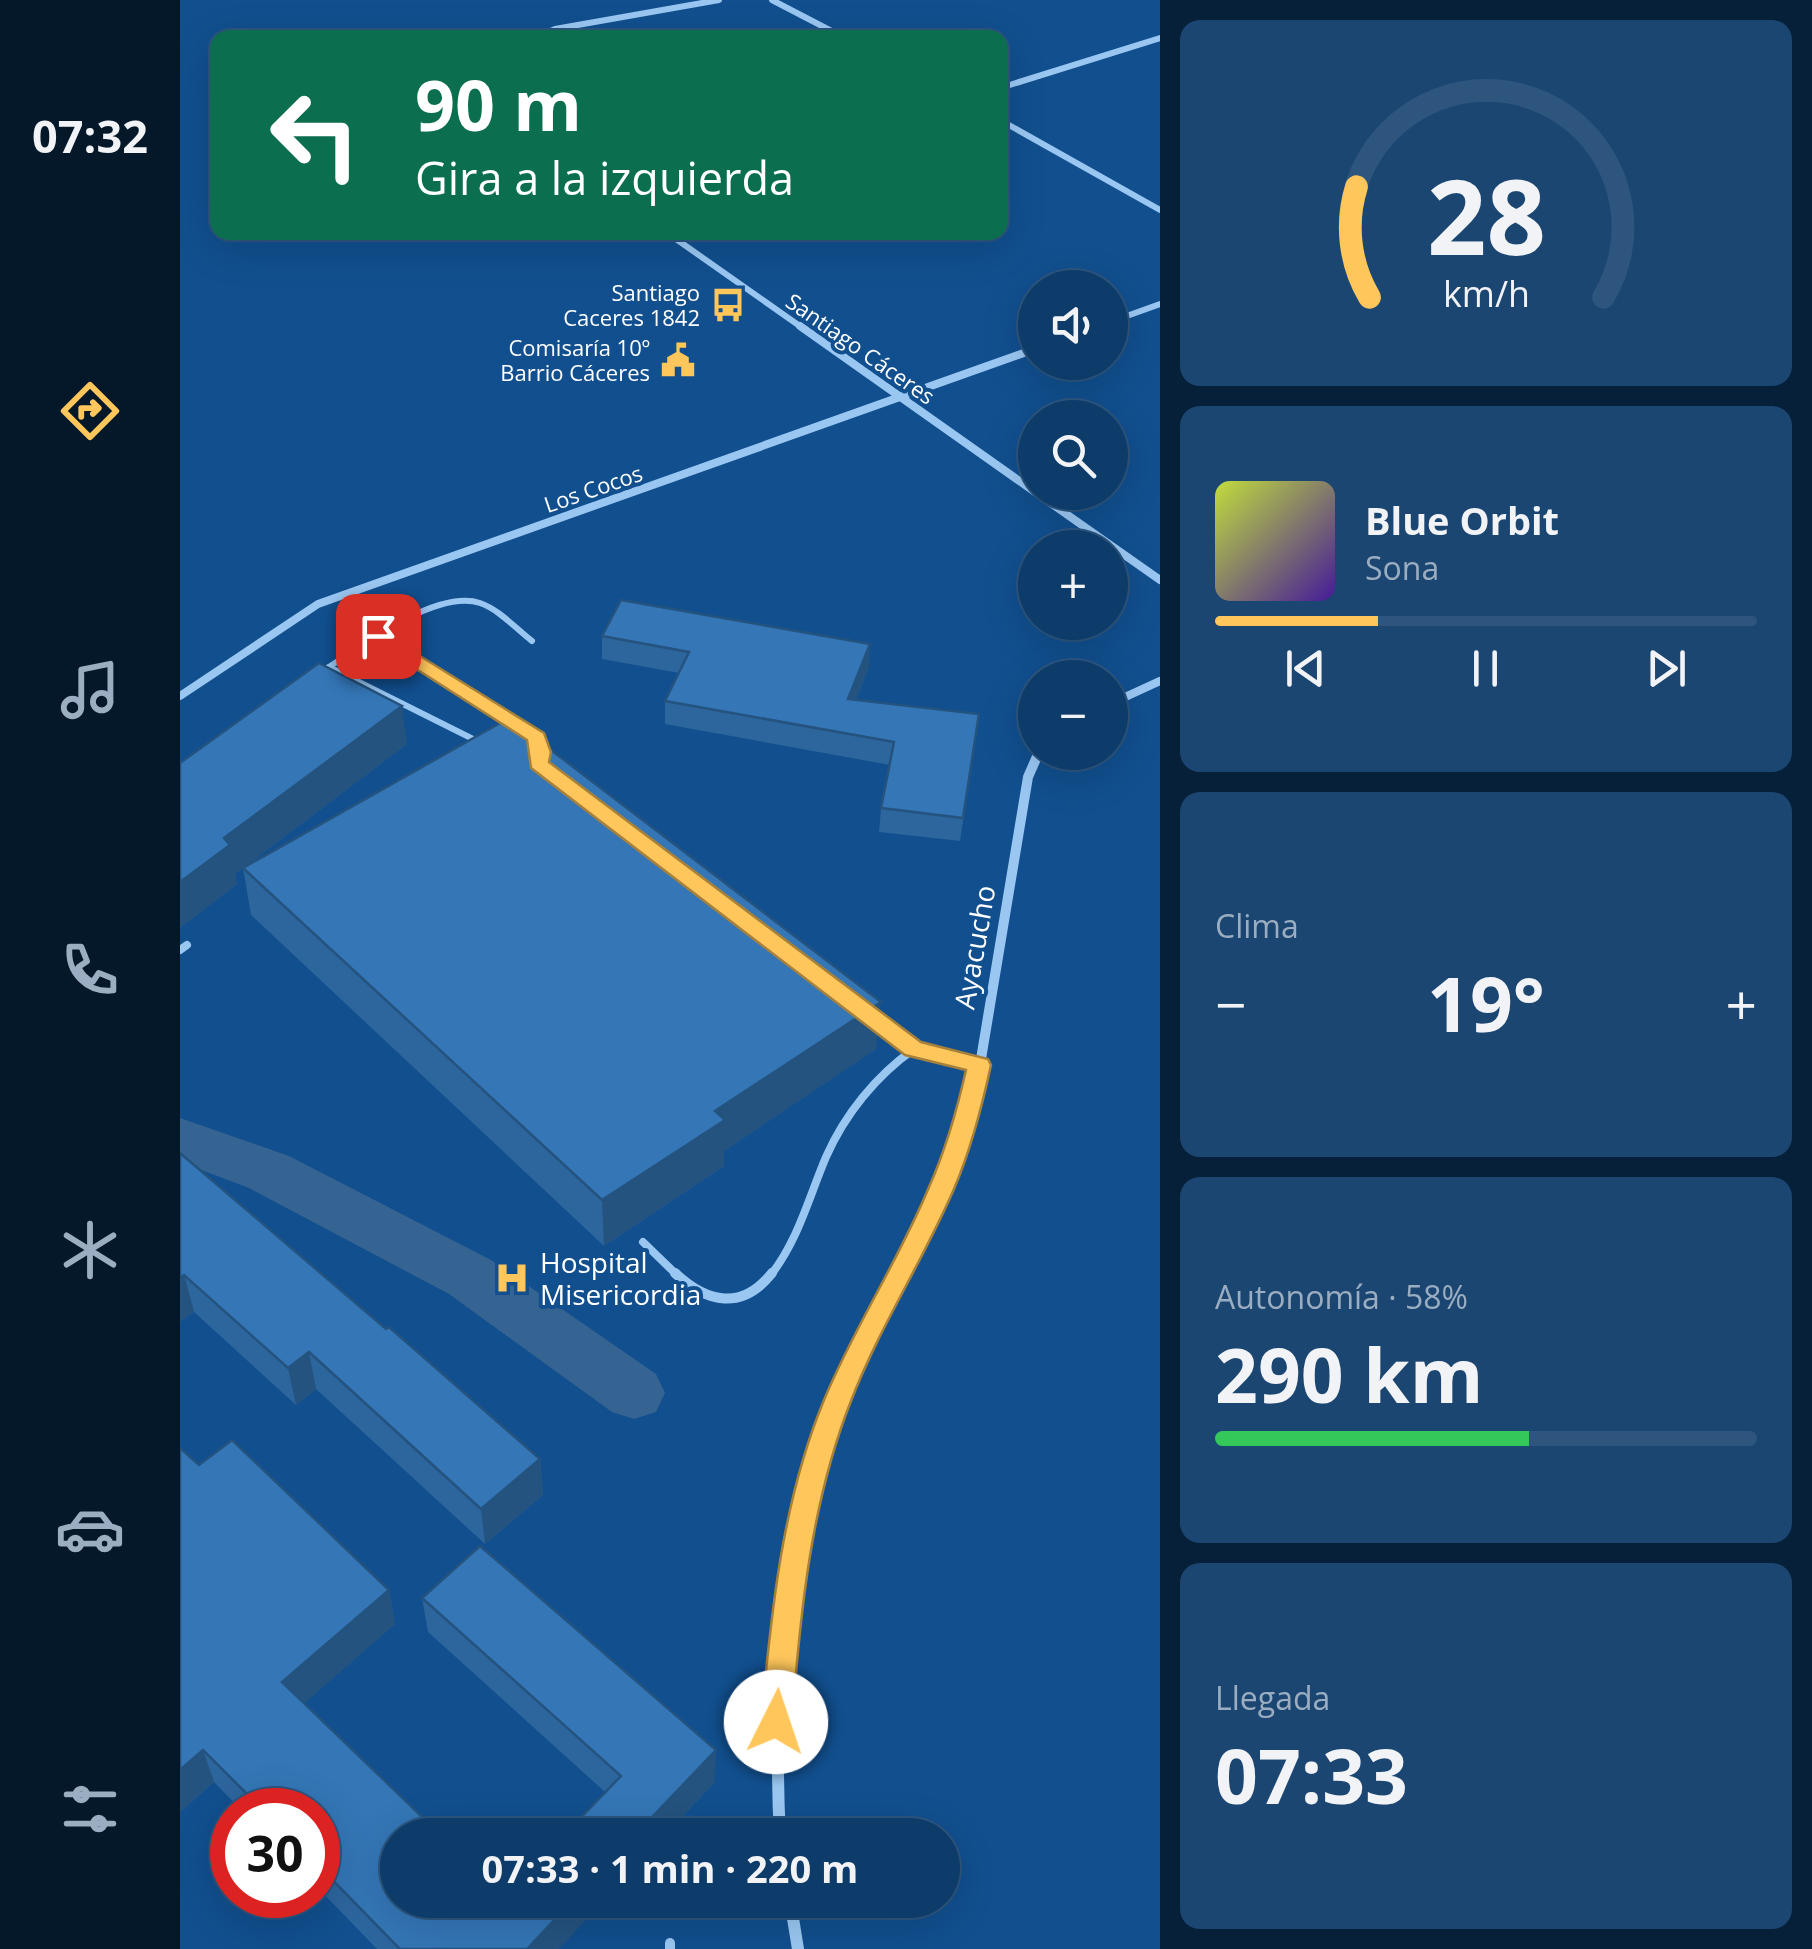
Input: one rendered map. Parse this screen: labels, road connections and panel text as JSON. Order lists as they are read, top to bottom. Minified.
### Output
{"streets":{"street":["Santiago Cáceres","Los Cocos","Ayacucho"]},"crossings":[["Santiago Cáceres","Los Cocos"]],"places":{"bus stop":["Santiago Caceres 1842"],"public building":["Comisaría 10º Barrio Cáceres"],"hospital":["Hospital Misericordia"]},"page":{"tabs":"07:32","turn":["90 m","Gira a la izquierda"],"map_buttons":["+","−"],"song":["Blue Orbit","Sona"],"tile":["Clima",["Autonomía · 58%","290 km"],["Llegada","07:33"]],"heat":["−","19°","+"],"limit":"30","trip":"07:33 · 1 min · 220 m","gauge":["28","km/h"]}}
